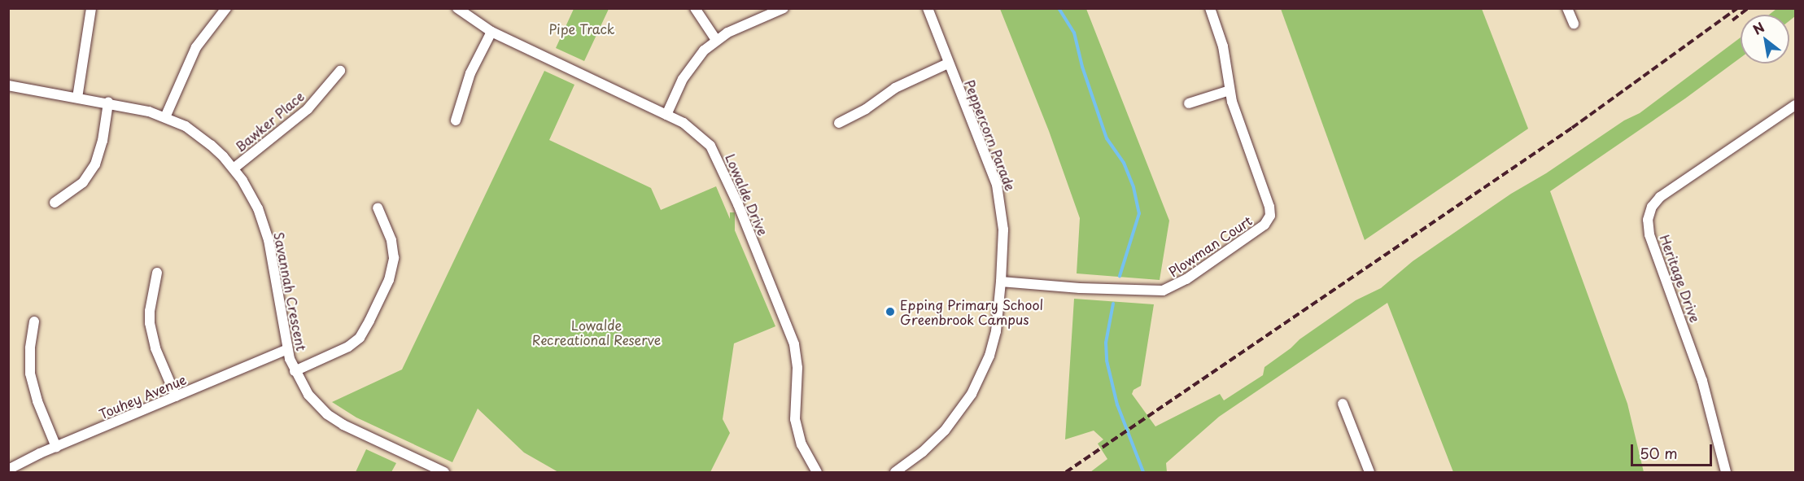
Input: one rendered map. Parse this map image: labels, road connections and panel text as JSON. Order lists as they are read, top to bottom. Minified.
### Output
{"streets":{"street":["Bawker Place","Peppercorn Parade","Lowalde Drive","Plowman Court","Heritage Drive","Savannah Crescent","Touhey Avenue"]},"crossings":[["Bawker Place","Savannah Crescent"],["Peppercorn Parade","Plowman Court"],["Savannah Crescent","Touhey Avenue"]],"parks":["Pipe Track","Lowalde Recreational Reserve"],"places":["Epping Primary School Greenbrook Campus"],"scale_bar":"50 m","north":"top left"}
